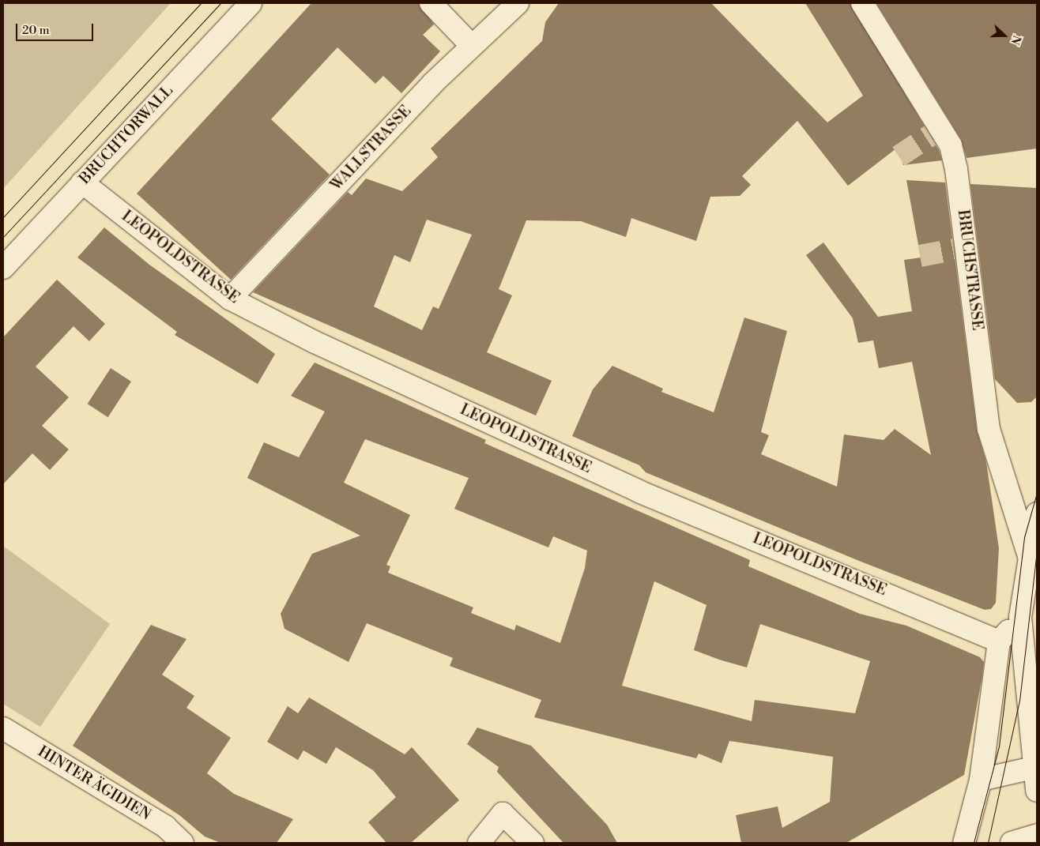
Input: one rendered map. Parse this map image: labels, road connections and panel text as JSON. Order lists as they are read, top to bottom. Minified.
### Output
{"streets":{"street":["BRUCHTORWALL","WALLSTRASSE","LEOPOLDSTRASSE","BRUCHSTRASSE","HINTER ÄGIDIEN"]},"crossings":[["BRUCHTORWALL","LEOPOLDSTRASSE"],["WALLSTRASSE","LEOPOLDSTRASSE"]],"scale_bar":"20 m","north":"right"}
